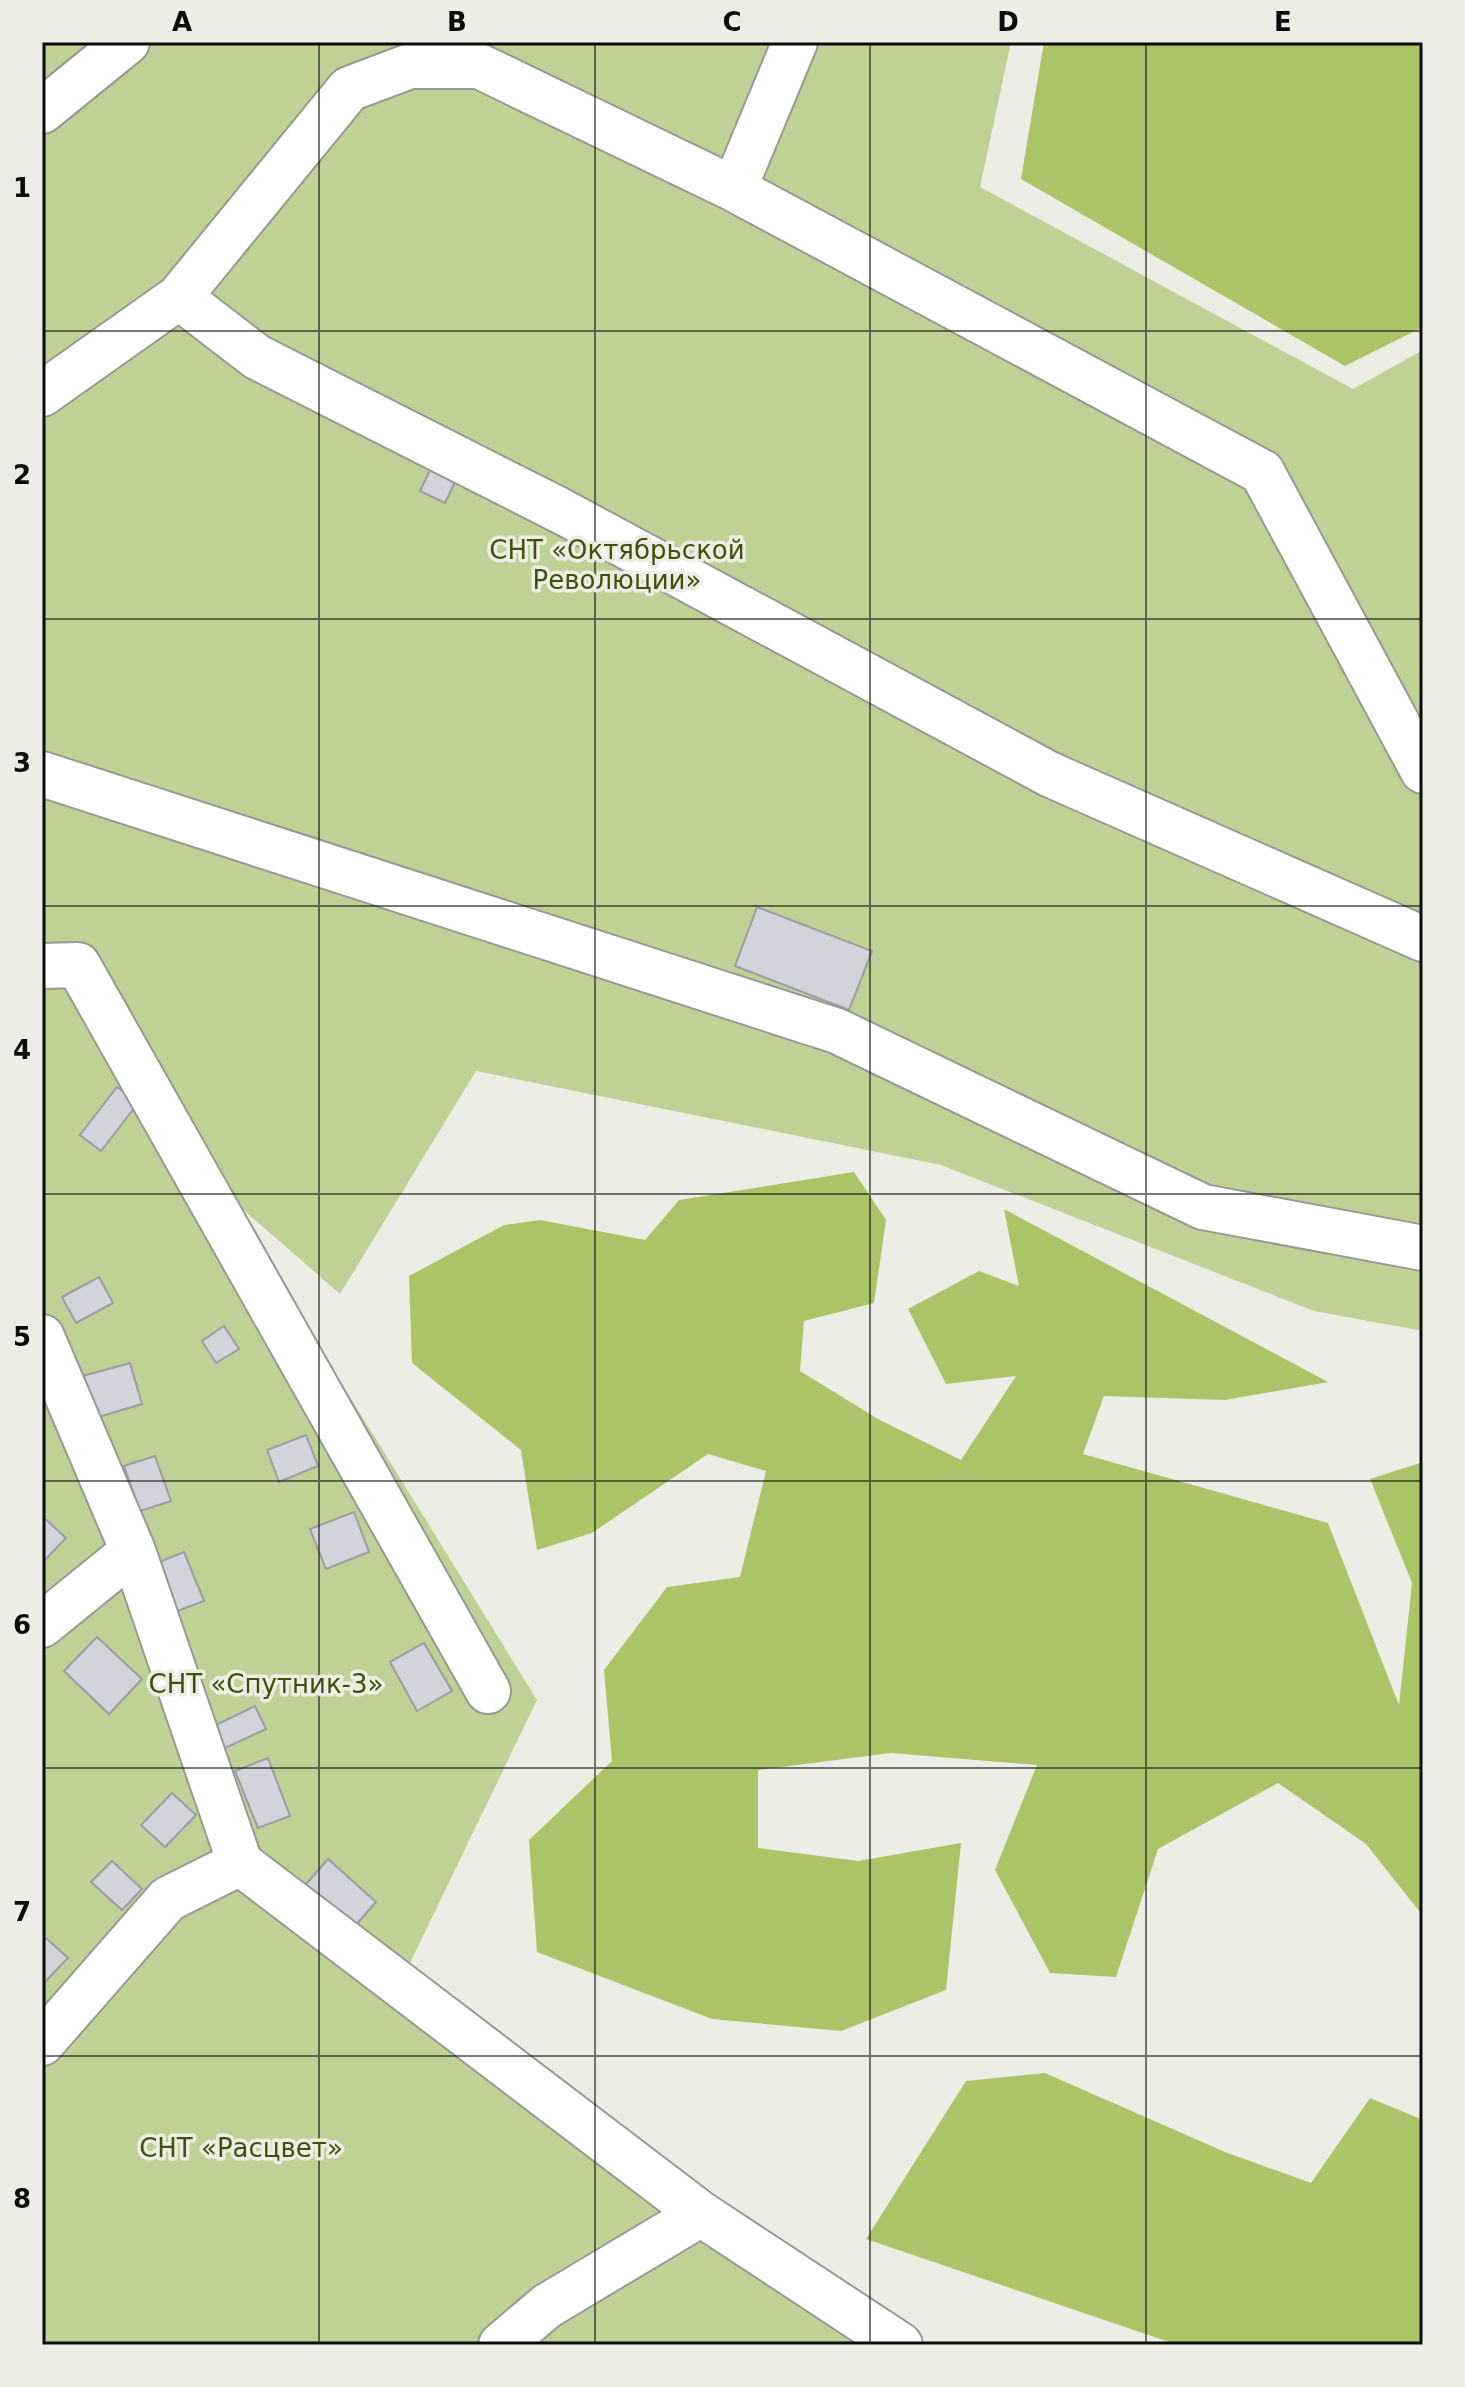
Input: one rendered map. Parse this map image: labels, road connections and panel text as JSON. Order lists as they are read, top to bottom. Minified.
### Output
{"parks":["СНТ «Октябрьской Революции»","СНТ «Спутник-3»","СНТ «Расцвет»"],"grid":{"columns":["A","B","C","D","E"],"rows":["1","2","3","4","5","6","7","8"]}}
